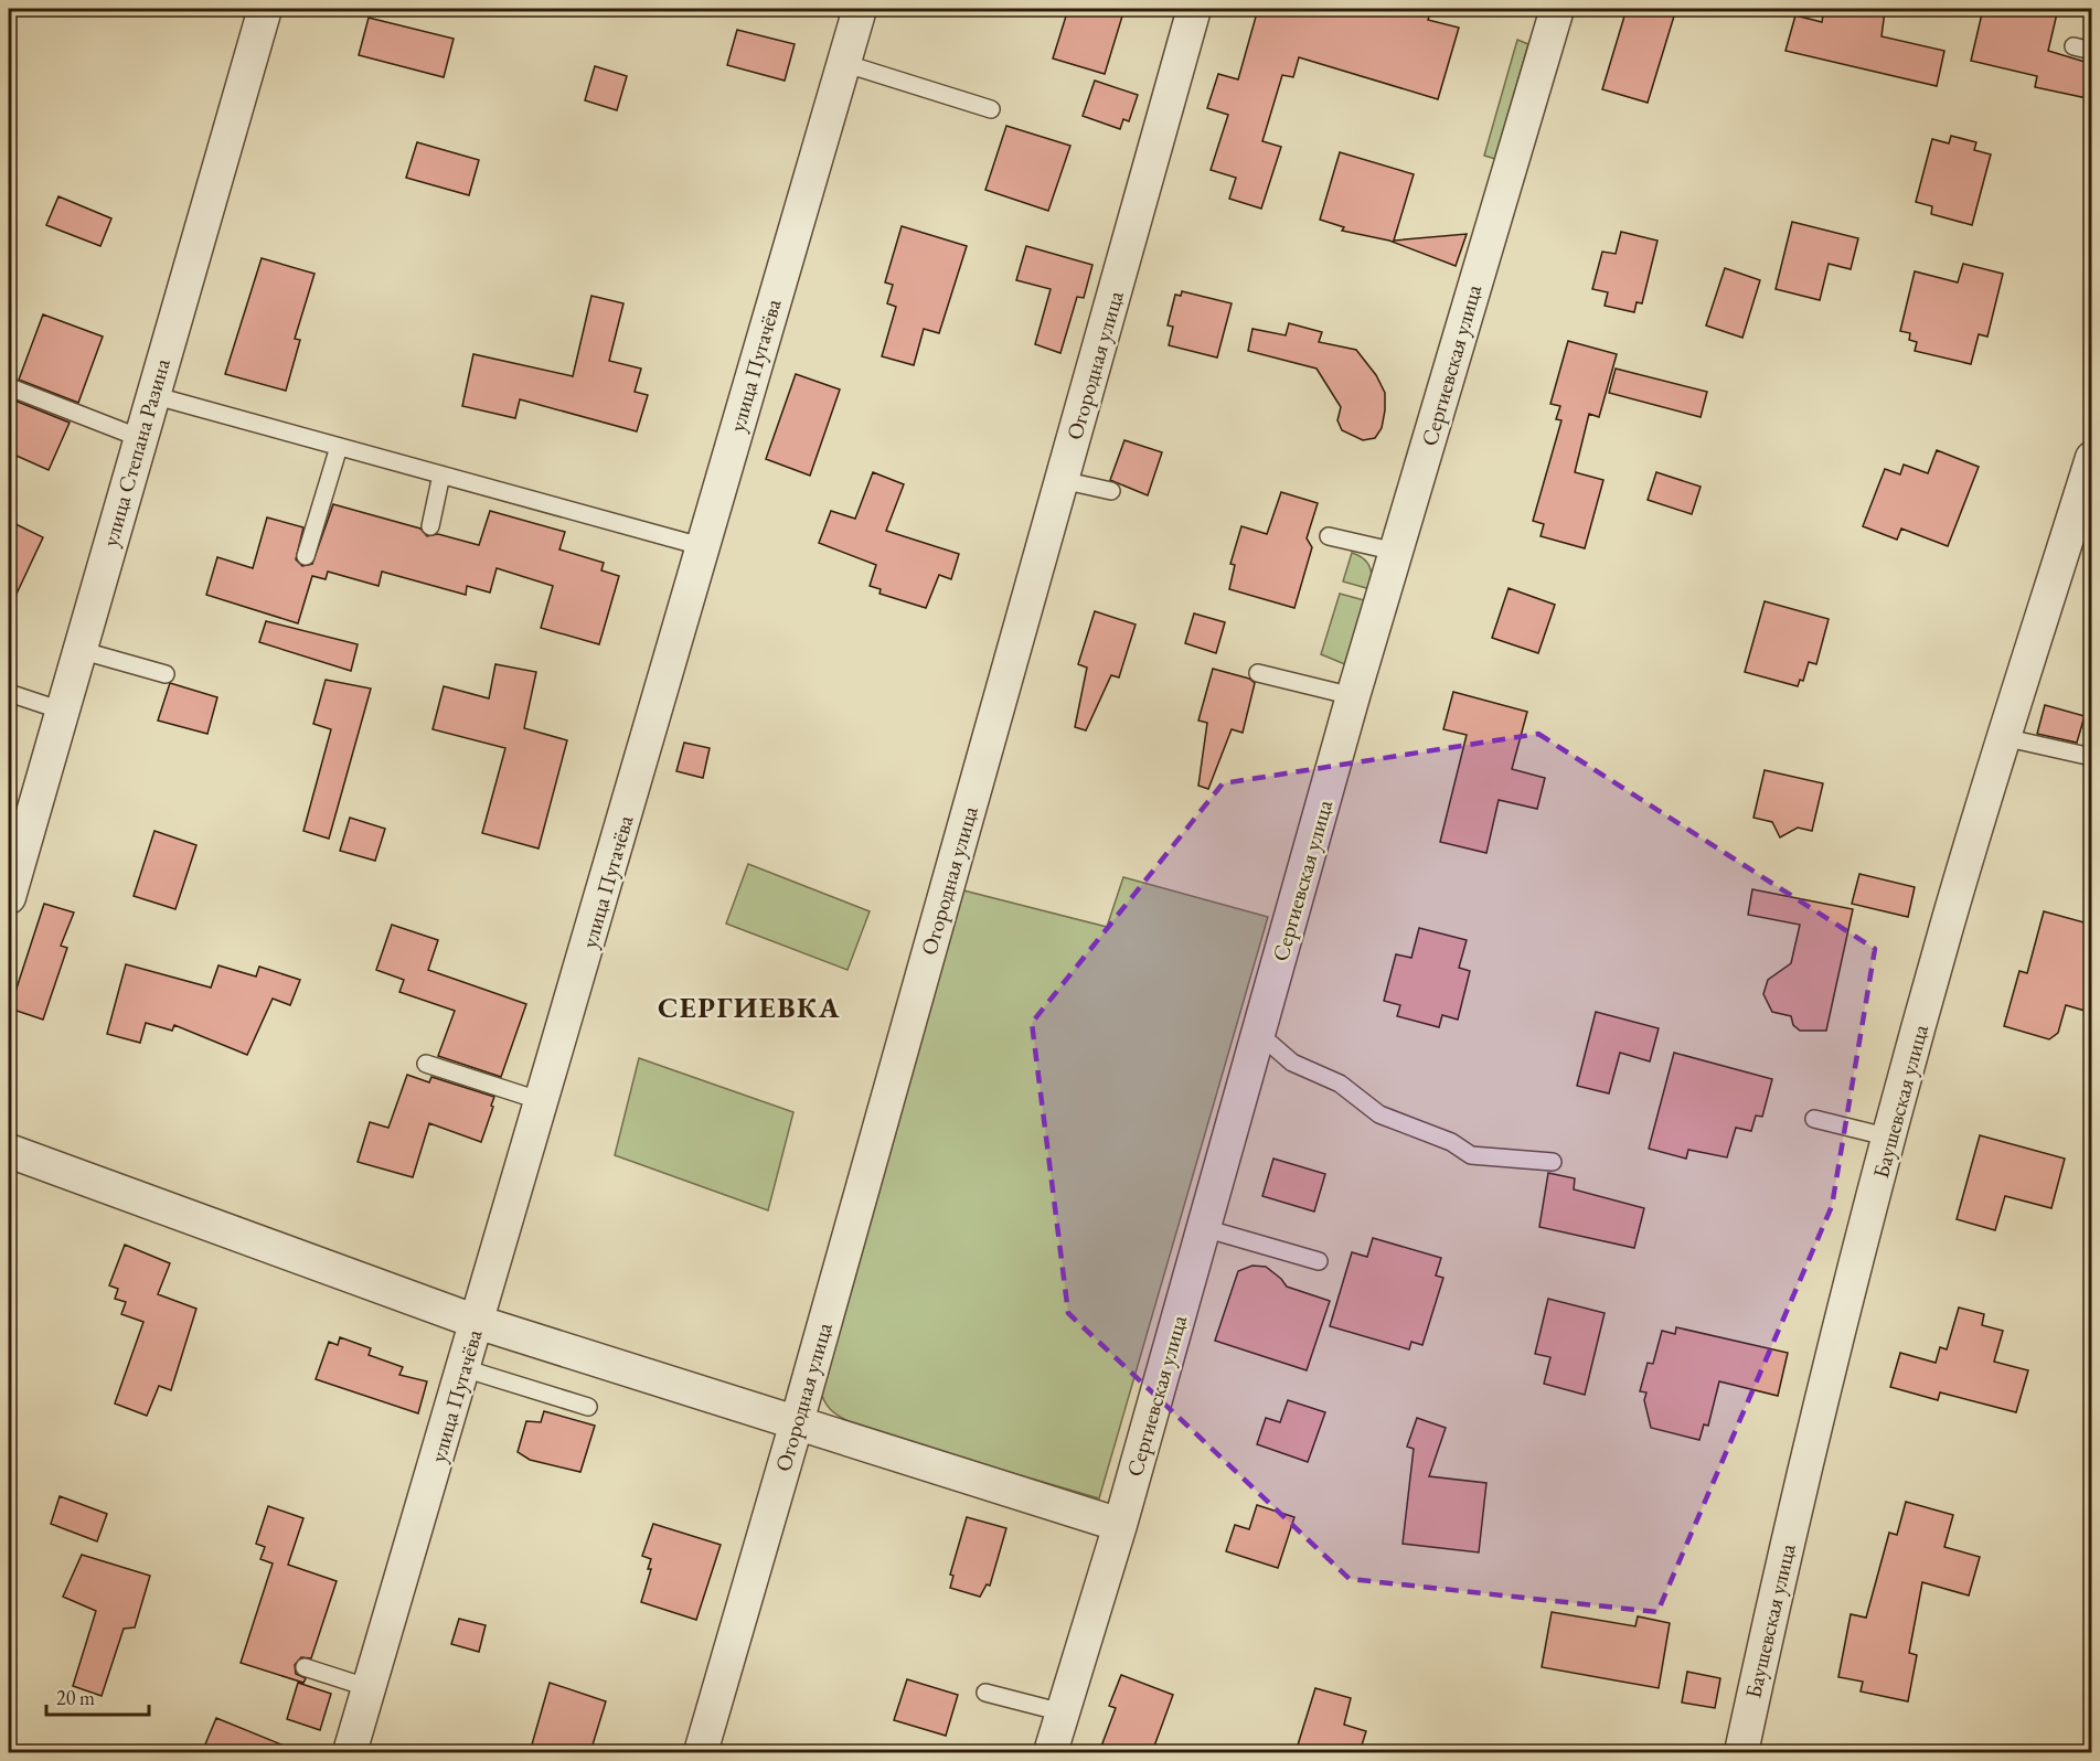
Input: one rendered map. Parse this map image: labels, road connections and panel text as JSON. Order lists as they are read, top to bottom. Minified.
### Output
{"streets":{"street":["улица Пугачёва","Огородная улица","Сергиевская улица","улица Степана Разина","Баушевская улица"]},"districts":["СЕРГИЕВКА"],"scale_bar":"20 m"}
